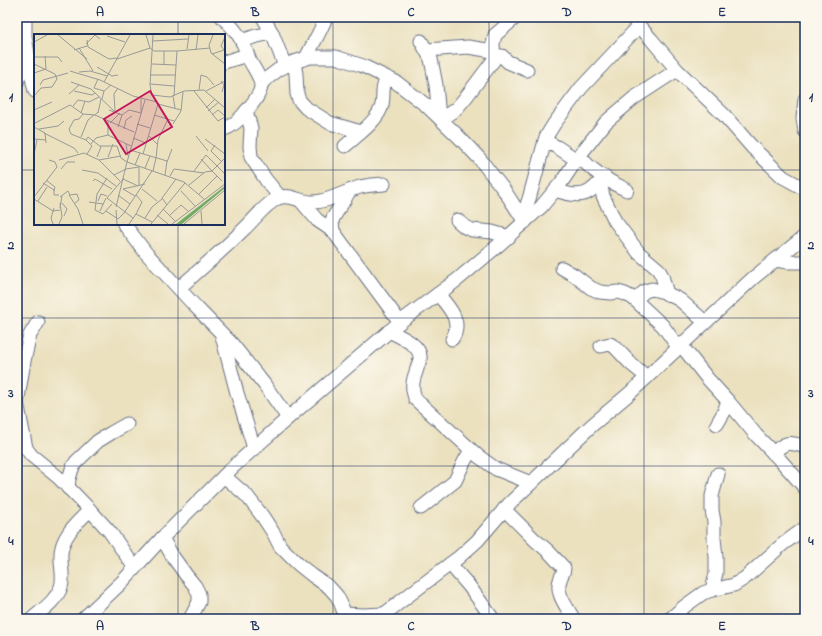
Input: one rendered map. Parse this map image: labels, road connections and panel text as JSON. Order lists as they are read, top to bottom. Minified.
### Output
{"grid":{"columns":["A","B","C","D","E"],"rows":["1","2","3","4"]}}
